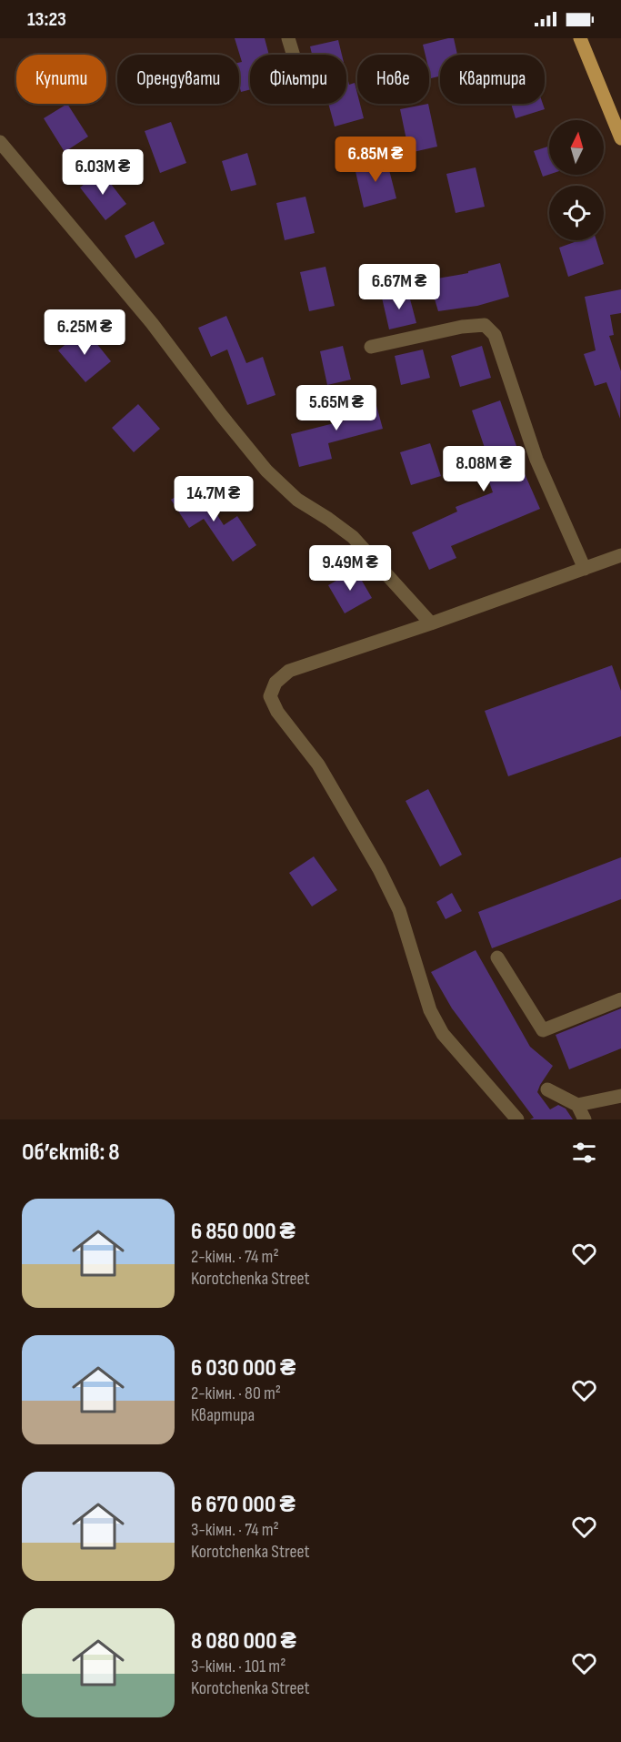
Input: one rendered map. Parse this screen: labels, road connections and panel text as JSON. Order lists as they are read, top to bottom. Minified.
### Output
{"north":"top","page":{"status":"13:23","chip":["Купити","Орендувати","Фільтри","Нове","Квартира"],"price":["6.85M ₴","6.03M ₴","6.67M ₴","6.25M ₴","5.65M ₴","8.08M ₴","14.7M ₴","9.49M ₴"],"heading":"Об’єктів: 8","list":[{"name":"6 850 000 ₴","note":"2-кімн. · 74 m² · Korotchenka Street"},{"name":"6 030 000 ₴","note":"2-кімн. · 80 m² · Квартира"},{"name":"6 670 000 ₴","note":"3-кімн. · 74 m² · Korotchenka Street"},{"name":"8 080 000 ₴","note":"3-кімн. · 101 m² · Korotchenka Street"}]}}
